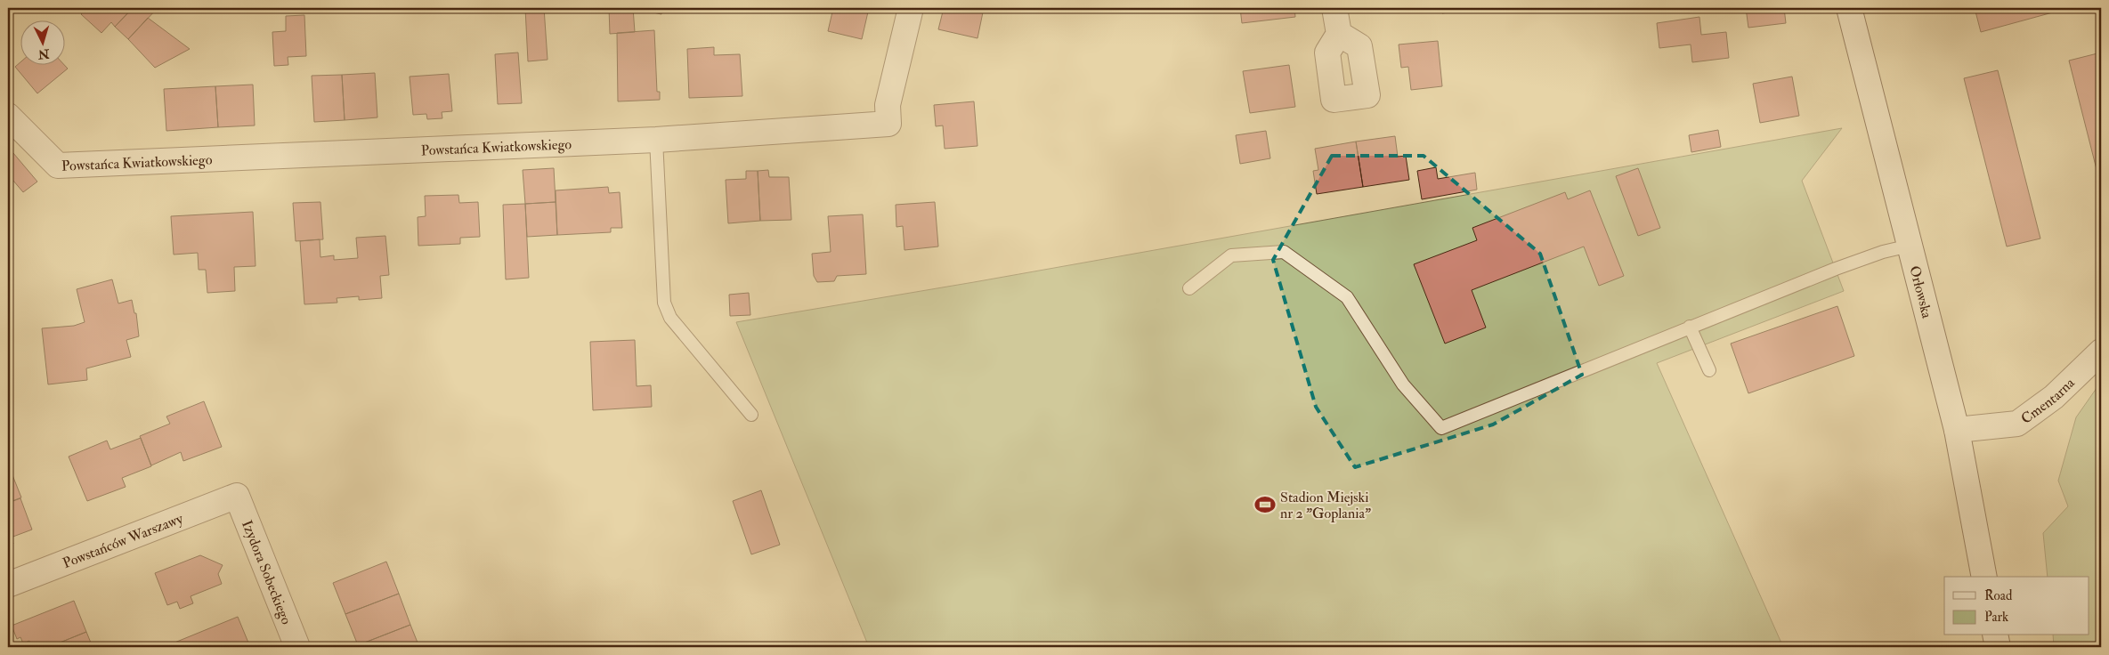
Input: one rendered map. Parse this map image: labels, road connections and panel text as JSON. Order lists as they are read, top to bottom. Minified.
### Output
{"streets":{"street":["Powstańca Kwiatkowskiego","Orłowska","Cmentarna","Powstańców Warszawy","Izydora Sobeckiego"]},"crossings":[["Orłowska","Cmentarna"],["Powstańców Warszawy","Izydora Sobeckiego"]],"places":{"sports":["Stadion Miejski nr 2 \"Goplania\""]},"legend":["Road","Park"],"north":"bottom"}
